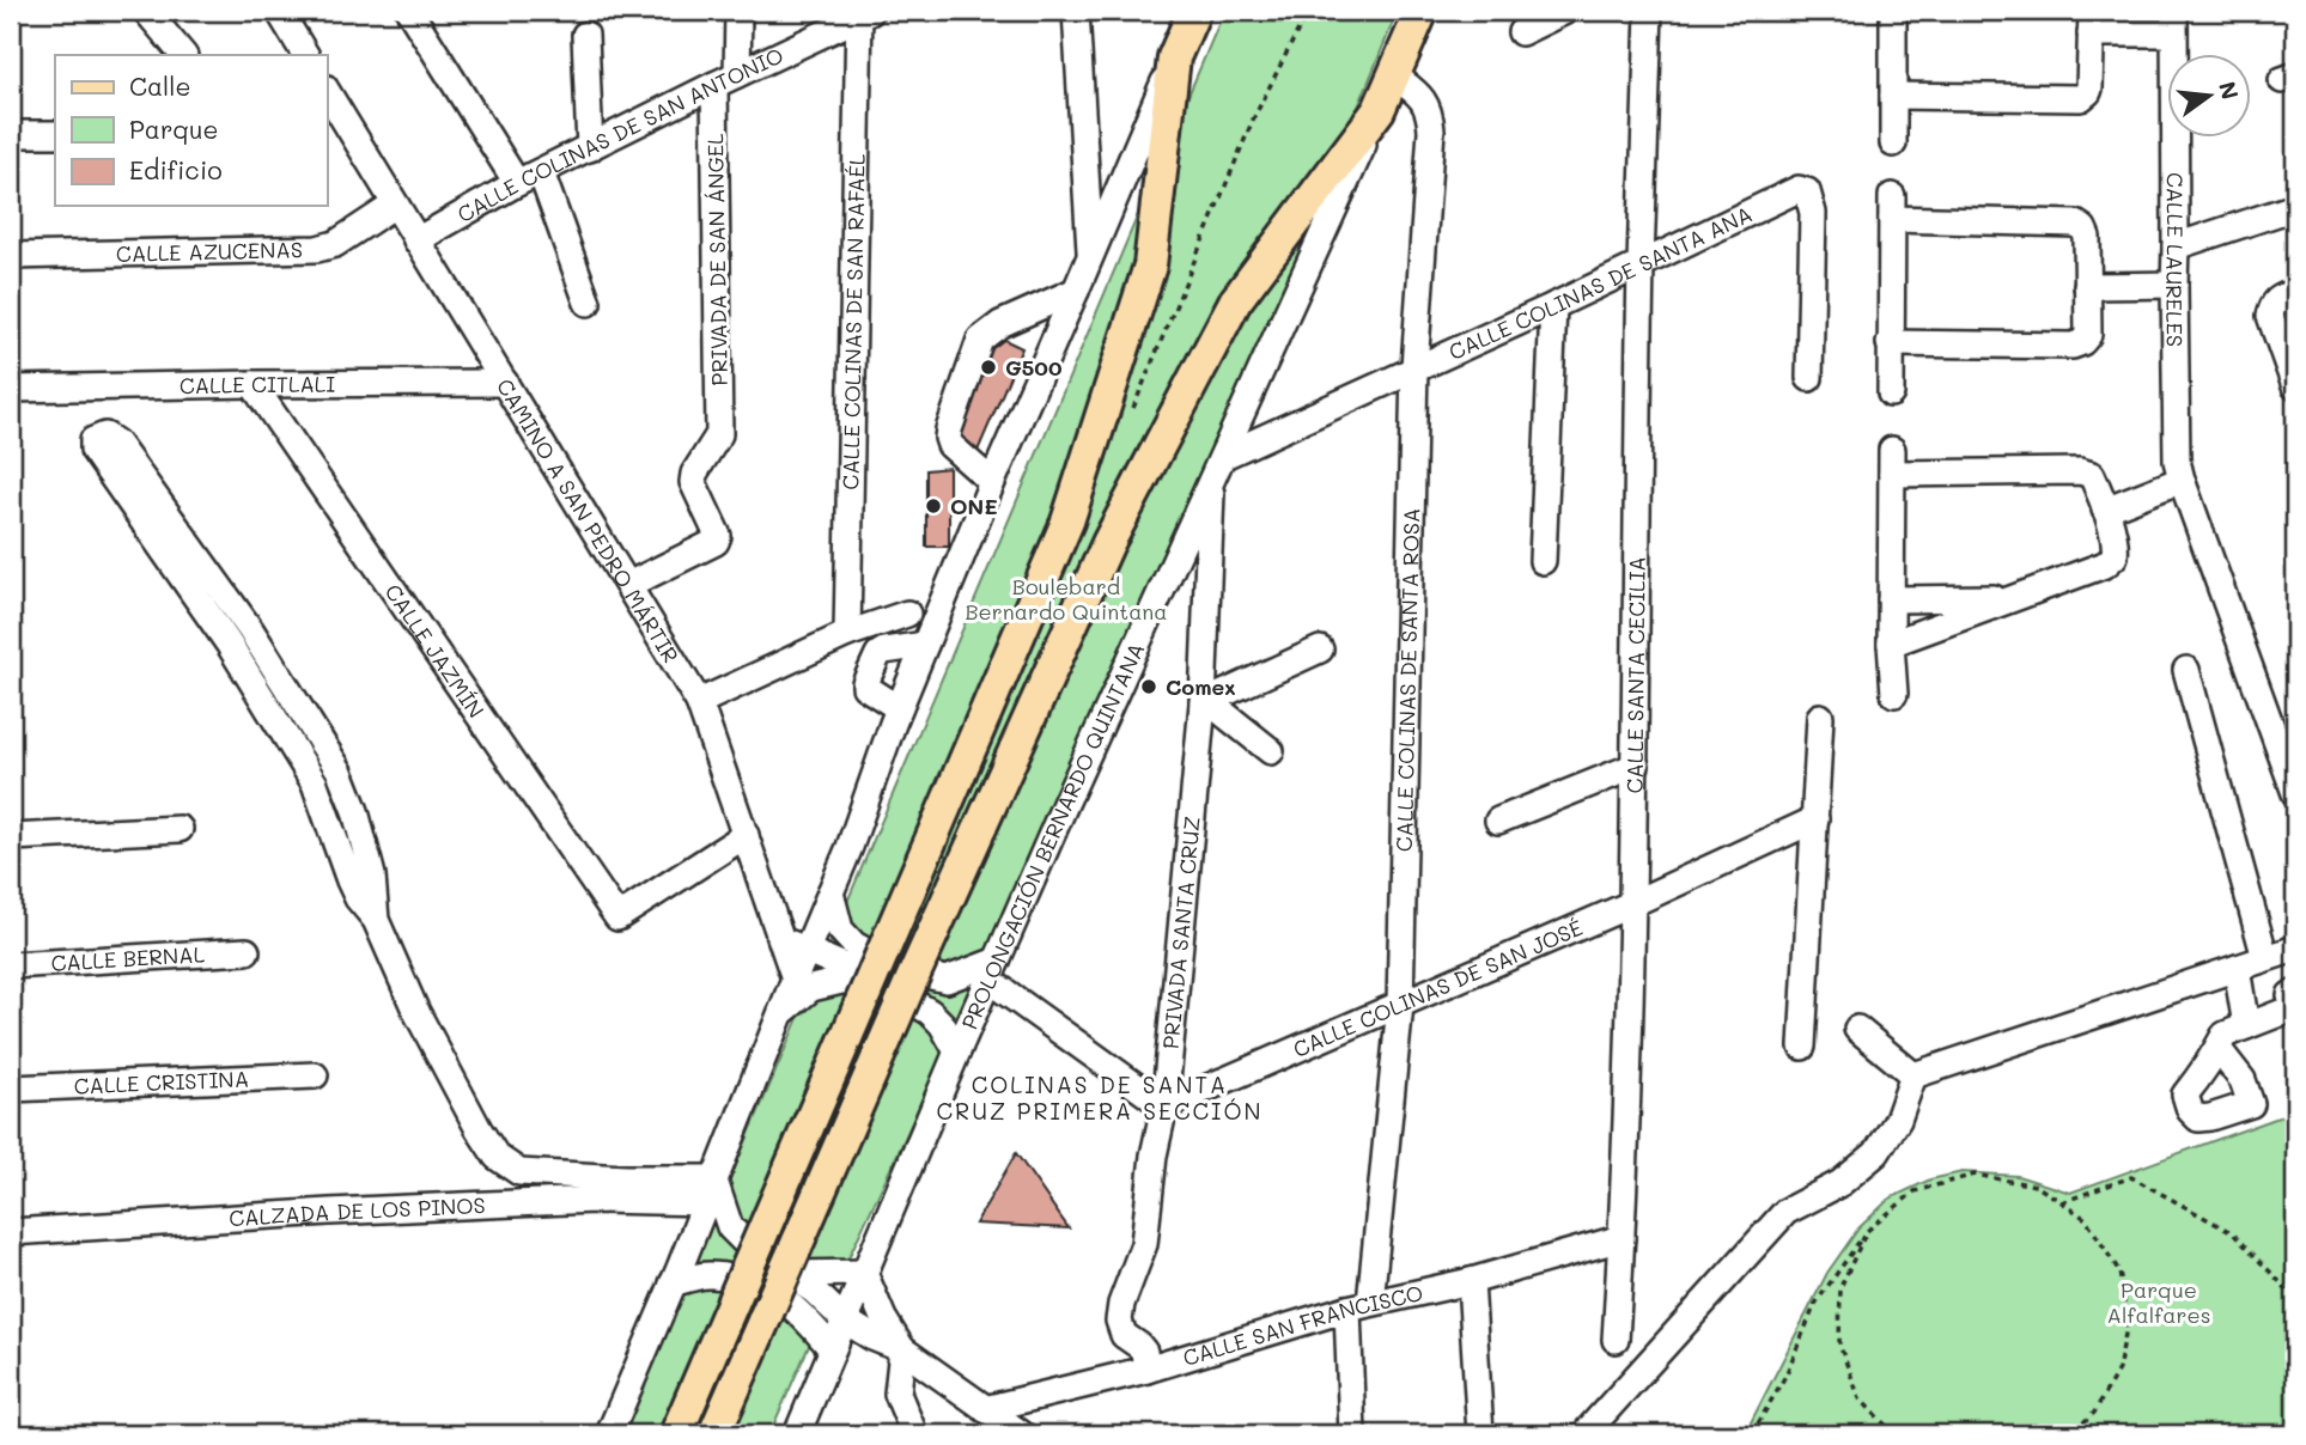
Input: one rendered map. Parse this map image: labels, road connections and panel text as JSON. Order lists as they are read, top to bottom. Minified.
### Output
{"streets":{"main road":["PROLONGACIÓN BERNARDO QUINTANA"],"street":["CALLE COLINAS DE SAN ANTONIO","CALLE AZUCENAS","PRIVADA DE SAN ÁNGEL","CALLE LAURELES","CALLE COLINAS DE SANTA ANA","CALLE COLINAS DE SAN RAFAÉL","CALLE CITLALI","CAMINO A SAN PEDRO MÁRTIR","CALLE JAZMÍN","CALLE SANTA CECILIA","CALLE COLINAS DE SANTA ROSA","PRIVADA SANTA CRUZ","CALLE BERNAL","CALLE COLINAS DE SAN JOSÉ","CALLE CRISTINA","CALZADA DE LOS PINOS","CALLE SAN FRANCISCO"]},"crossings":[["CALLE COLINAS DE SAN ANTONIO","PRIVADA DE SAN ÁNGEL"],["CALLE COLINAS DE SAN ANTONIO","CALLE COLINAS DE SAN RAFAÉL"],["CALLE COLINAS DE SAN ANTONIO","CAMINO A SAN PEDRO MÁRTIR"],["CALLE AZUCENAS","CAMINO A SAN PEDRO MÁRTIR"],["PRIVADA DE SAN ÁNGEL","CAMINO A SAN PEDRO MÁRTIR"],["CALLE COLINAS DE SANTA ANA","CALLE SANTA CECILIA"],["CALLE COLINAS DE SANTA ANA","CALLE COLINAS DE SANTA ROSA"],["CALLE COLINAS DE SANTA ANA","PROLONGACIÓN BERNARDO QUINTANA"],["CALLE COLINAS DE SANTA ANA","PRIVADA SANTA CRUZ"],["CALLE CITLALI","CAMINO A SAN PEDRO MÁRTIR"],["CALLE CITLALI","CALLE JAZMÍN"],["CAMINO A SAN PEDRO MÁRTIR","CALLE JAZMÍN"],["CALLE SANTA CECILIA","CALLE COLINAS DE SAN JOSÉ"],["CALLE SANTA CECILIA","CALLE SAN FRANCISCO"],["CALLE COLINAS DE SANTA ROSA","PROLONGACIÓN BERNARDO QUINTANA"],["CALLE COLINAS DE SANTA ROSA","CALLE COLINAS DE SAN JOSÉ"],["CALLE COLINAS DE SANTA ROSA","CALLE SAN FRANCISCO"],["PROLONGACIÓN BERNARDO QUINTANA","PRIVADA SANTA CRUZ"],["PRIVADA SANTA CRUZ","CALLE COLINAS DE SAN JOSÉ"],["PRIVADA SANTA CRUZ","CALLE SAN FRANCISCO"]],"districts":["COLINAS DE SANTA CRUZ PRIMERA SECCIÓN"],"parks":["Boulebard Bernardo Quintana","Parque Alfalfares"],"places":["G500","ONE","Comex"],"legend":["Calle","Parque","Edificio"],"north":"right"}
